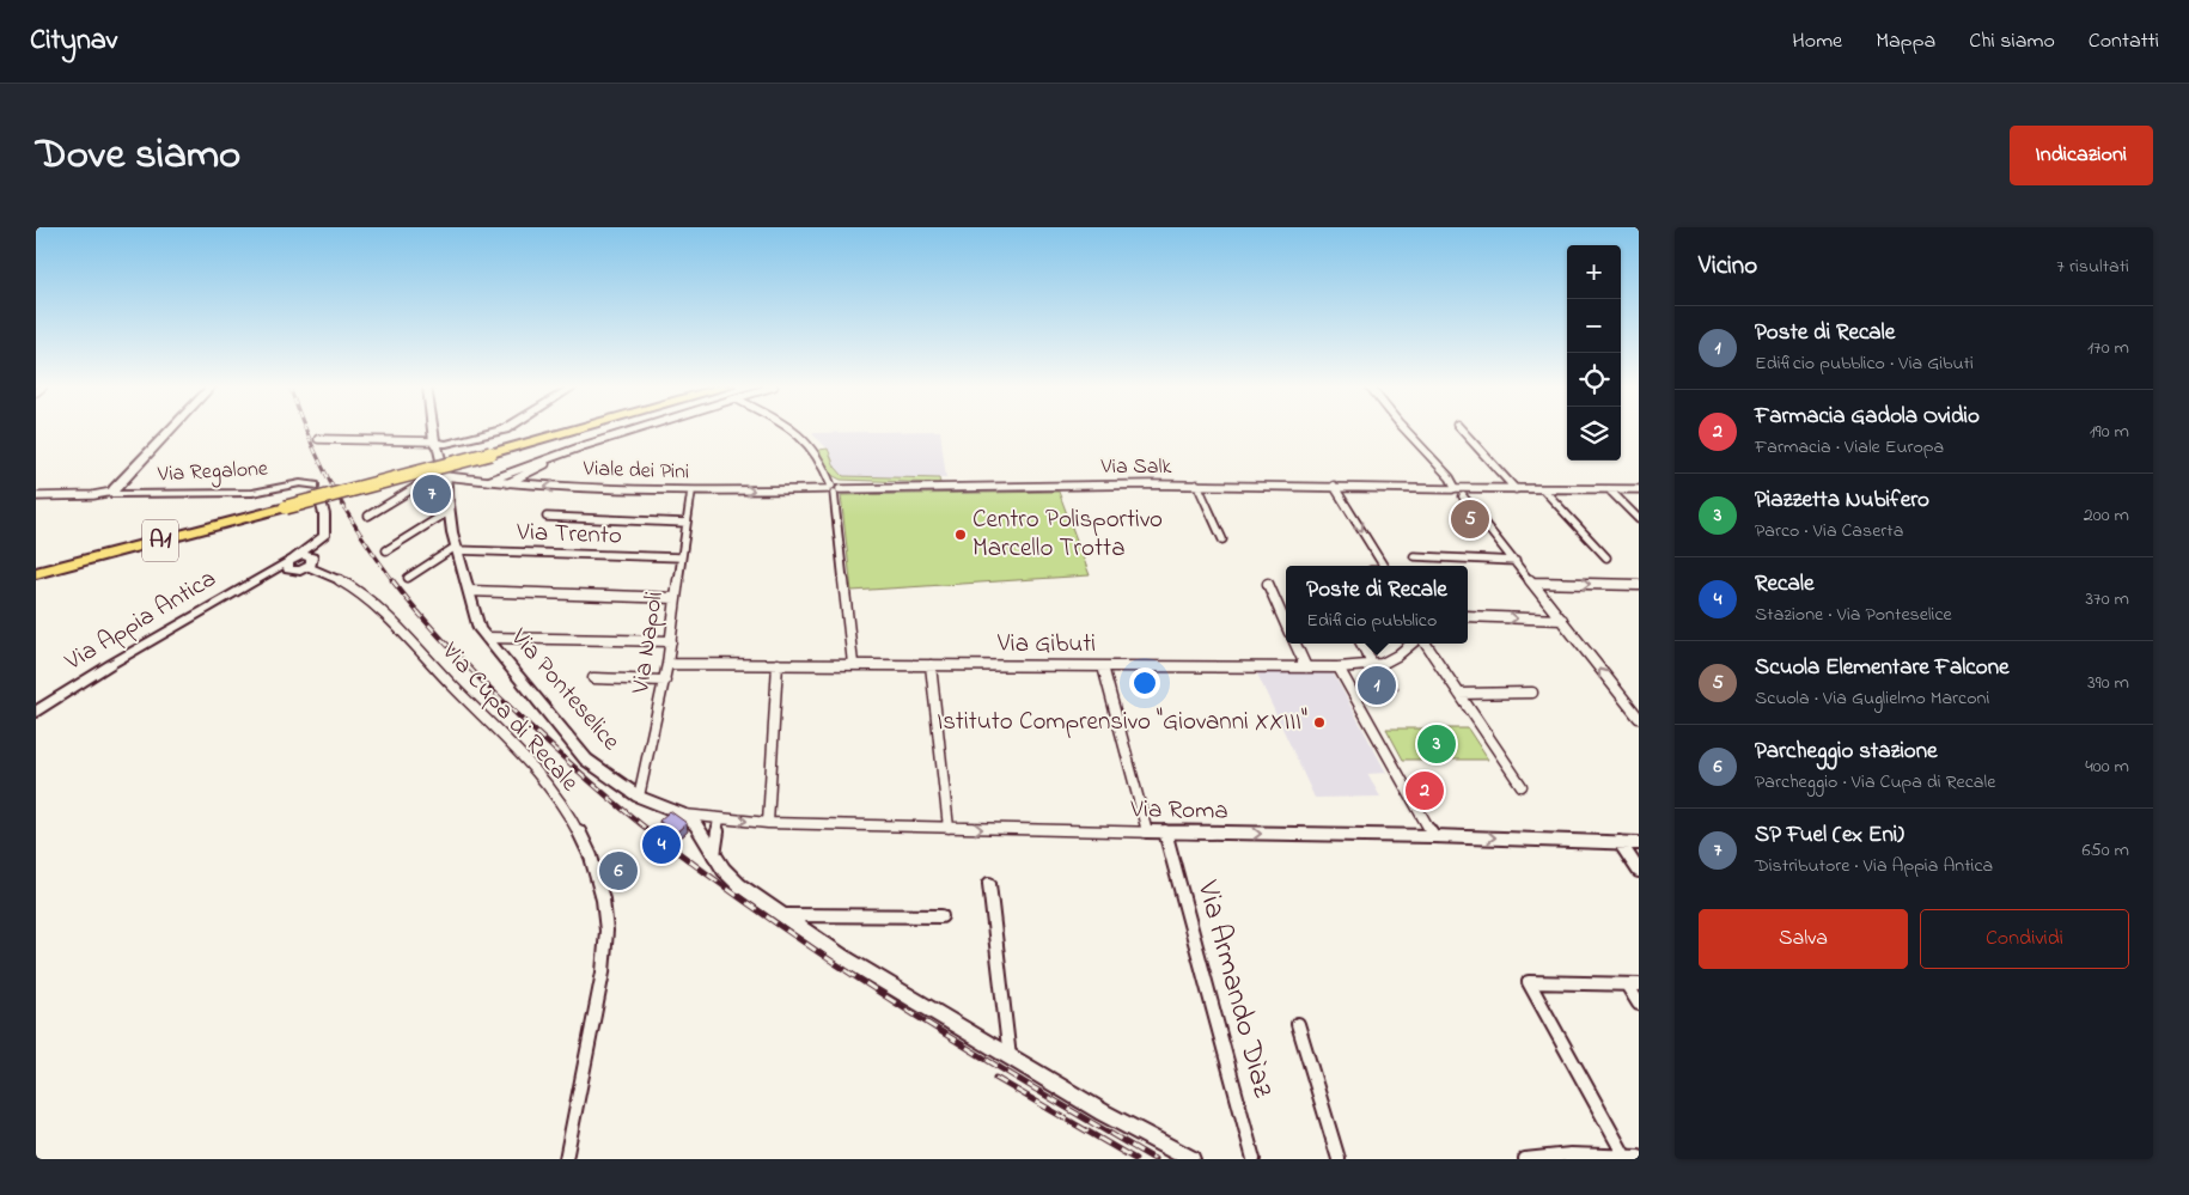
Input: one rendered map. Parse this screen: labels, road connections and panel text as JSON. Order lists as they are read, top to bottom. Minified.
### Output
{"streets":{"highway":["A1"],"street":["Via Salk","Viale dei Pini","Via Regalone","Via Trento","Via Appia Antica","Via Napoli","Via Gibuti","Via Ponteselice","Via Cupa di Recale","Via Roma","Via Armando Dìaz"]},"crossings":[["Via Salk","Viale dei Pini"],["Viale dei Pini","Via Napoli"],["Viale dei Pini","Via Ponteselice"],["Via Trento","Via Napoli"],["Via Trento","Via Ponteselice"],["Via Appia Antica","Via Cupa di Recale"],["Via Napoli","Via Gibuti"],["Via Napoli","Via Ponteselice"],["Via Ponteselice","Via Roma"],["Via Roma","Via Armando Dìaz"]],"one_way":["Via Roma"],"places":["Centro Polisportivo Marcello Trotta","Istituto Comprensivo \"Giovanni XXIII\""],"page":{"header":"Citynav","nav":["Home","Mappa","Chi siamo","Contatti"],"title":"Dove siamo","buttons":["Indicazioni",["Salva","Condividi"]],"heading":["Vicino","7 risultati"],"map_buttons":["+","−"],"list":[{"mark":"1","name":"Poste di Recale","note":"Edificio pubblico · Via Gibuti","value":"170 m"},{"mark":"2","name":"Farmacia Gadola Ovidio","note":"Farmacia · Viale Europa","value":"190 m"},{"mark":"3","name":"Piazzetta Nubifero","note":"Parco · Via Caserta","value":"200 m"},{"mark":"4","name":"Recale","note":"Stazione · Via Ponteselice","value":"370 m"},{"mark":"5","name":"Scuola Elementare Falcone","note":"Scuola · Via Guglielmo Marconi","value":"390 m"},{"mark":"6","name":"Parcheggio stazione","note":"Parcheggio · Via Cupa di Recale","value":"400 m"},{"mark":"7","name":"SP Fuel (ex Eni)","note":"Distributore · Via Appia Antica","value":"650 m"}],"pins":["7","5","1","3","2","4","6"],"popup":["Poste di Recale","Edificio pubblico"]}}
